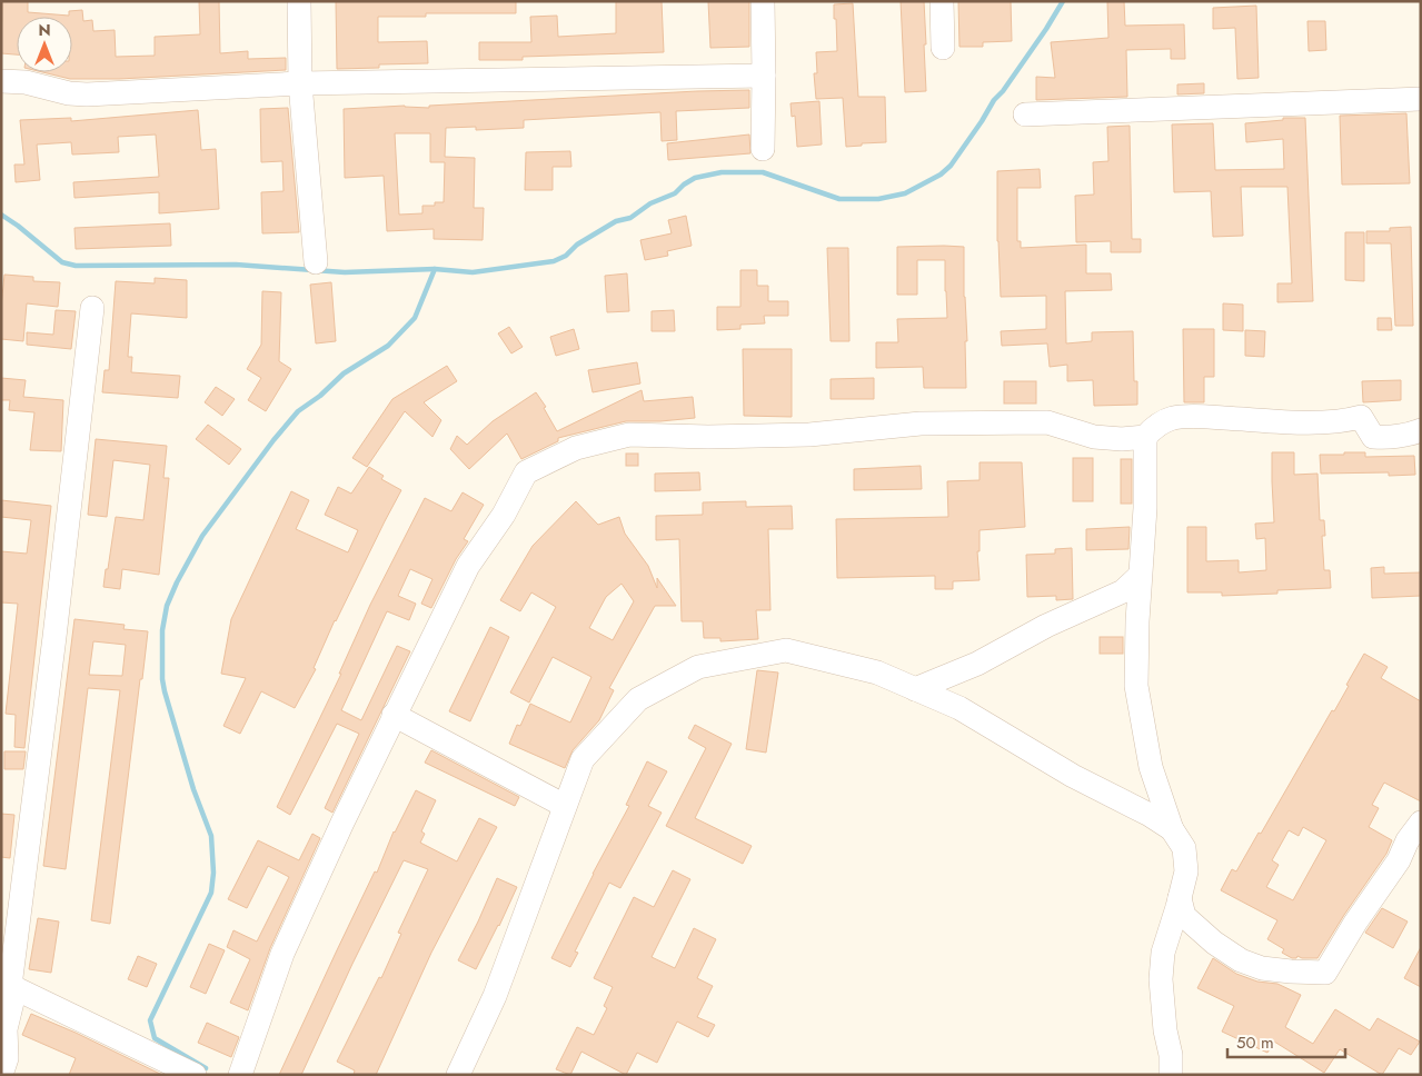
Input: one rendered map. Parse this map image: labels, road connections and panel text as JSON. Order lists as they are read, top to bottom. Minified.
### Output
{"scale_bar":"50 m","north":"top"}
